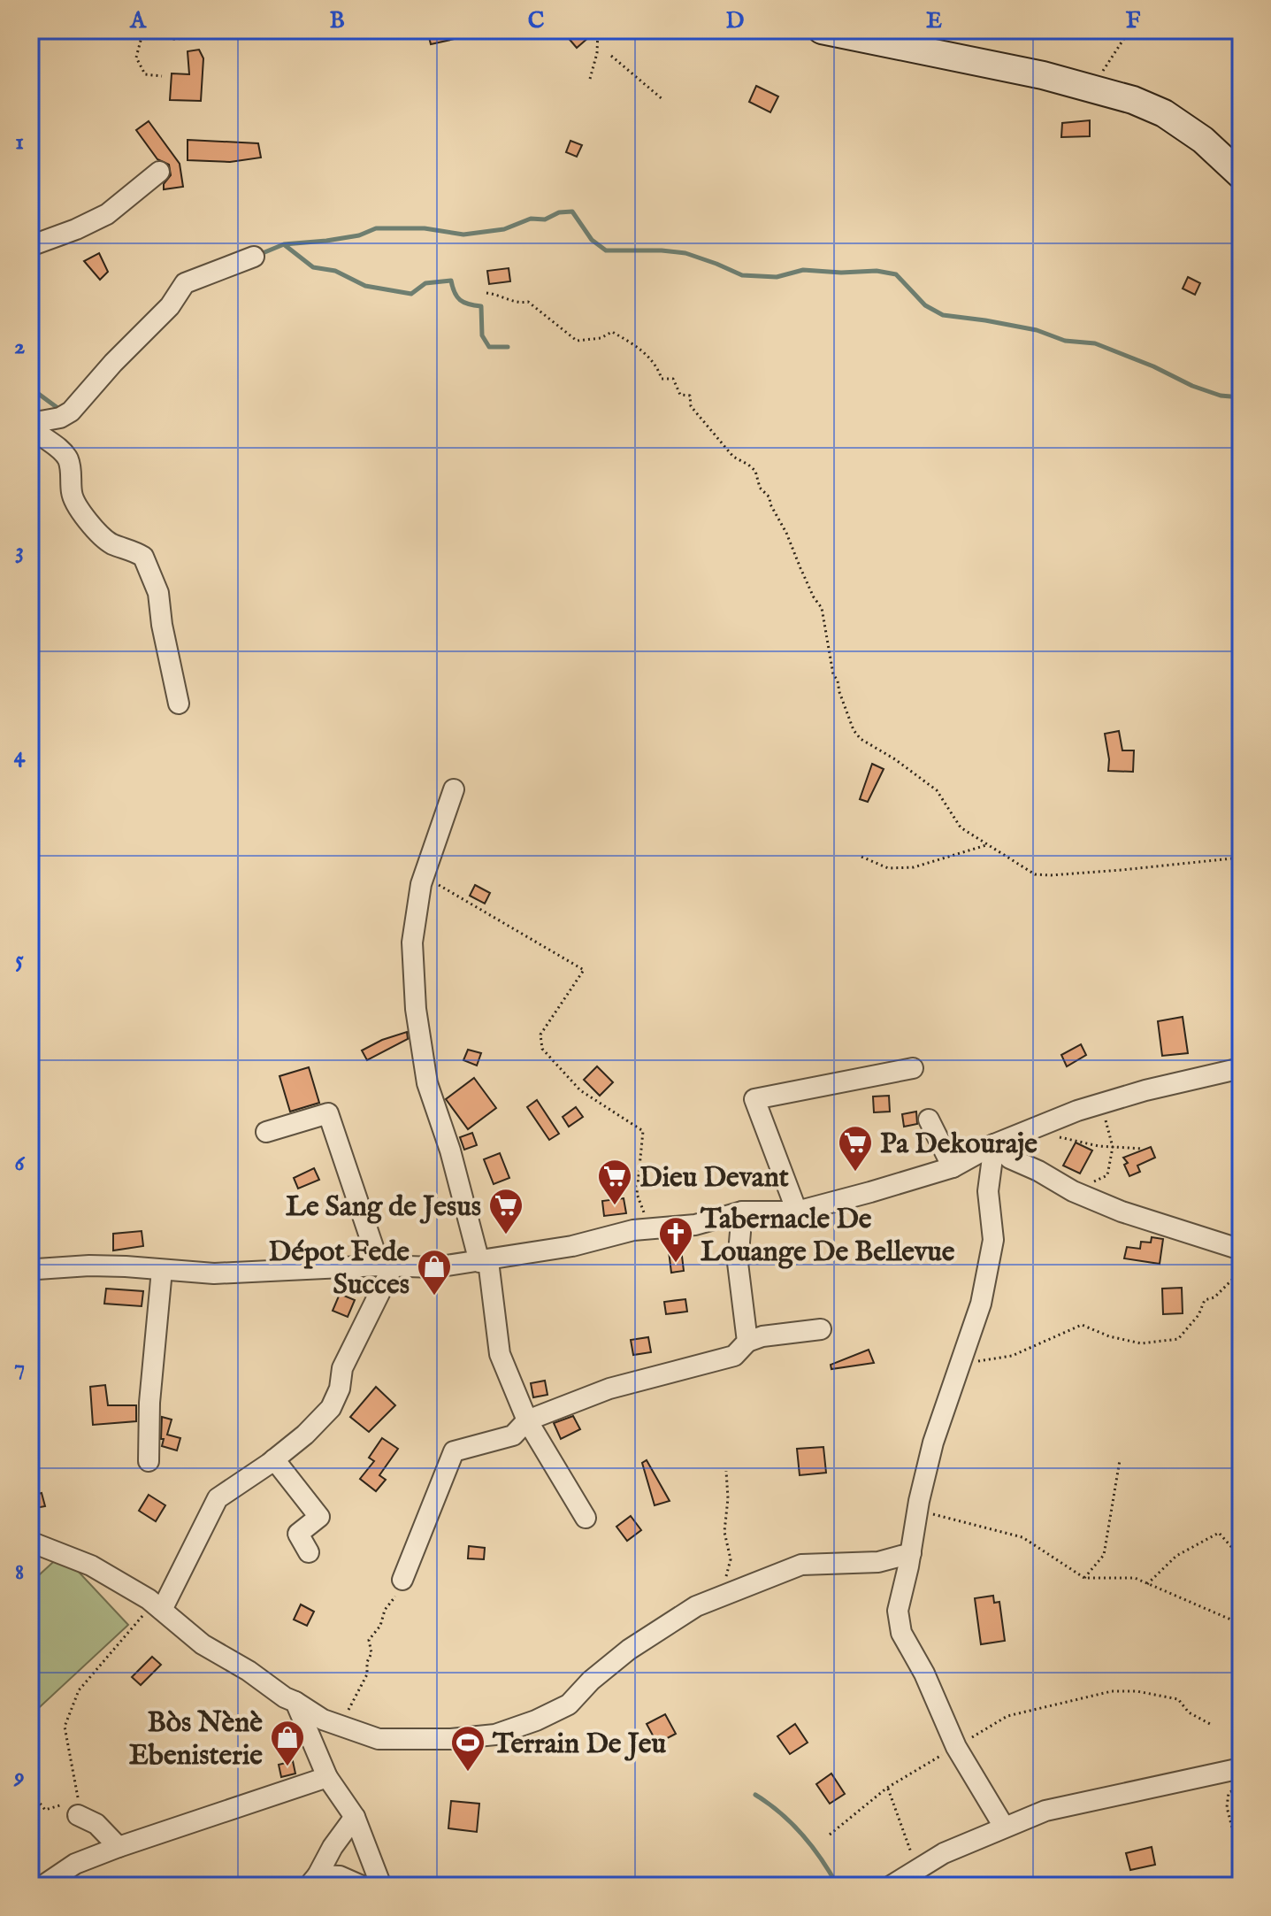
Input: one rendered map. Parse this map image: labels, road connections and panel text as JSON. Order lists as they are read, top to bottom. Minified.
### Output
{"places":{"supermarket":["Pa Dekouraje","Dieu Devant","Le Sang de Jesus"],"church":["Tabernacle De Louange De Bellevue"],"shop":["Dépot Fede Succes","Bòs Nènè Ebenisterie"],"sports":["Terrain De Jeu"]},"grid":{"columns":["A","B","C","D","E","F"],"rows":["1","2","3","4","5","6","7","8","9"]}}
